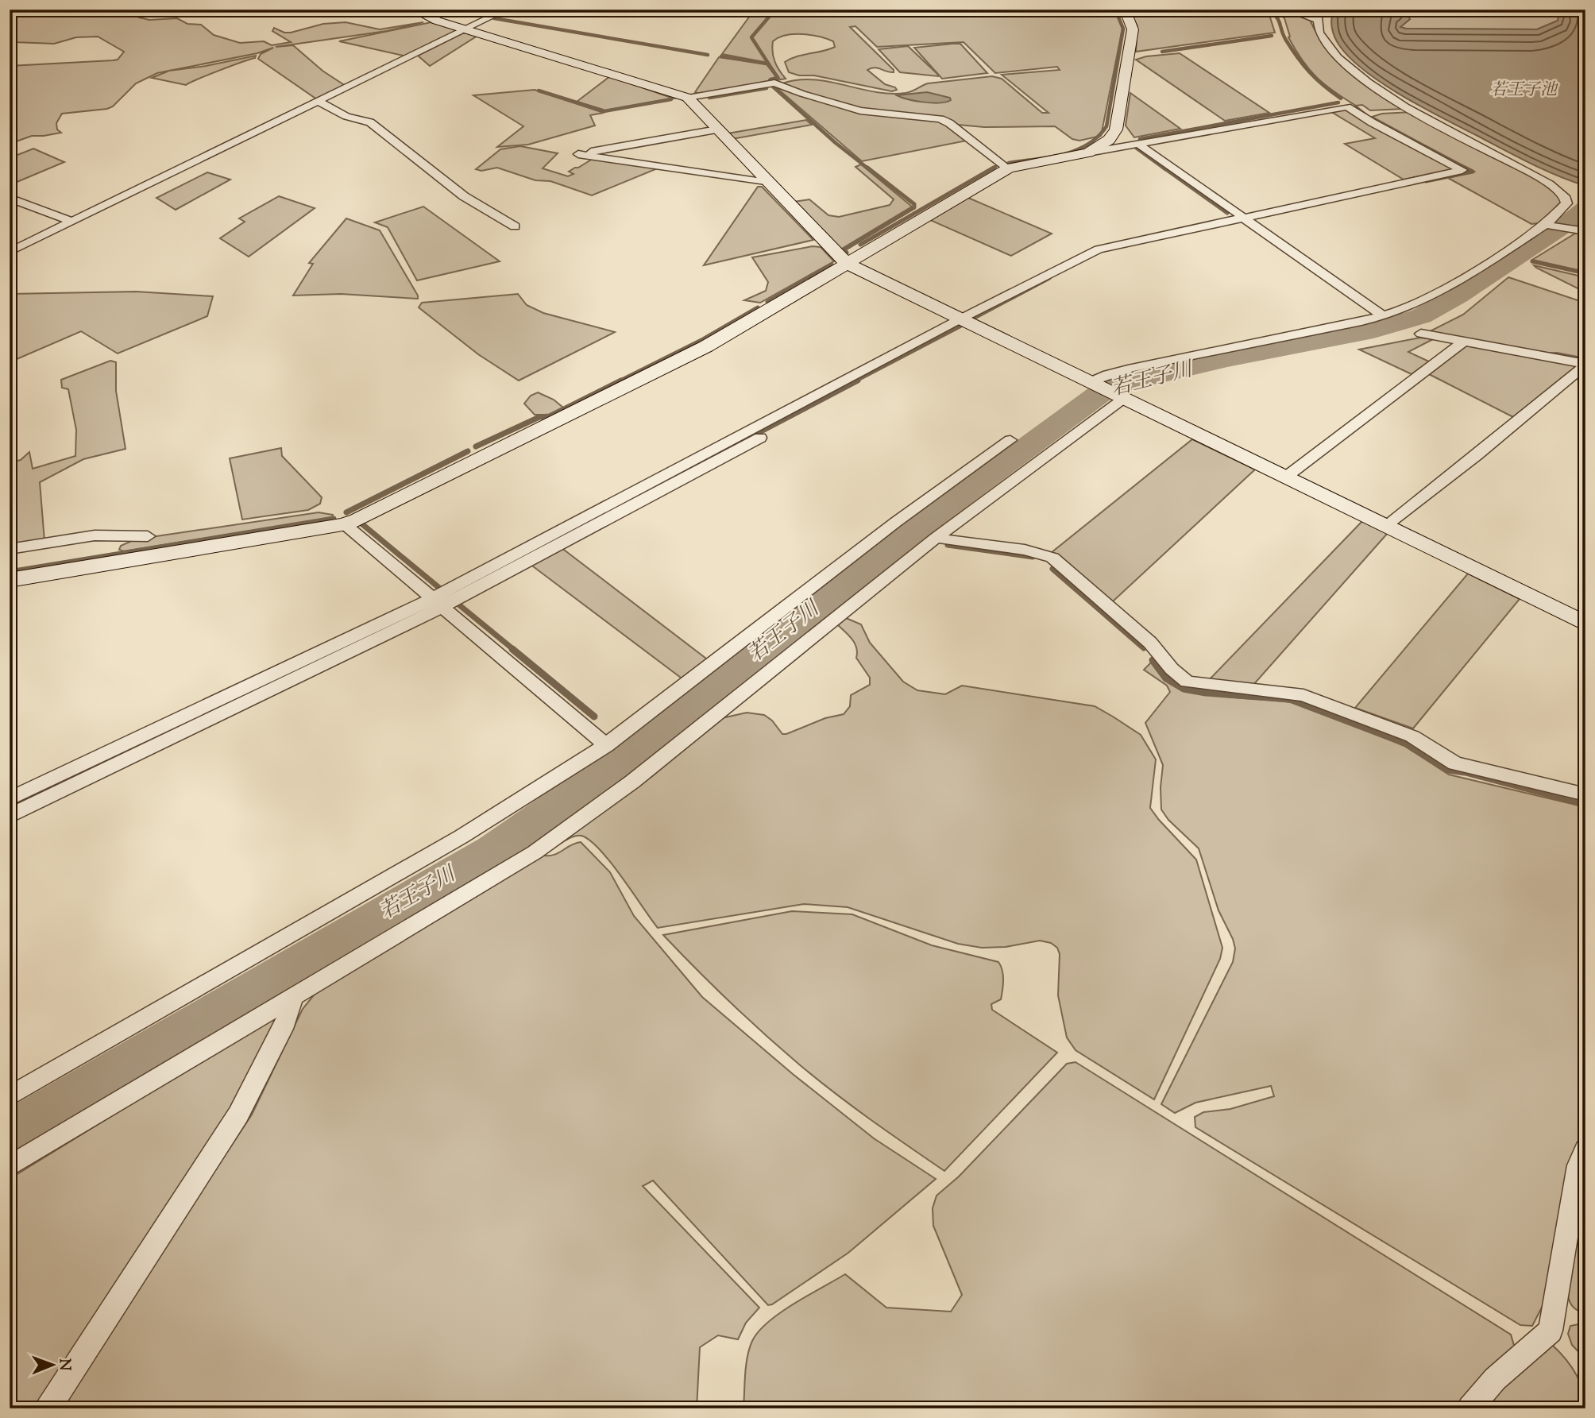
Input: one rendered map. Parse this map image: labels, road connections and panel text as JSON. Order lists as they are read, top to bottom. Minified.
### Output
{"water":["若王子池","若王子川"],"north":"right"}
